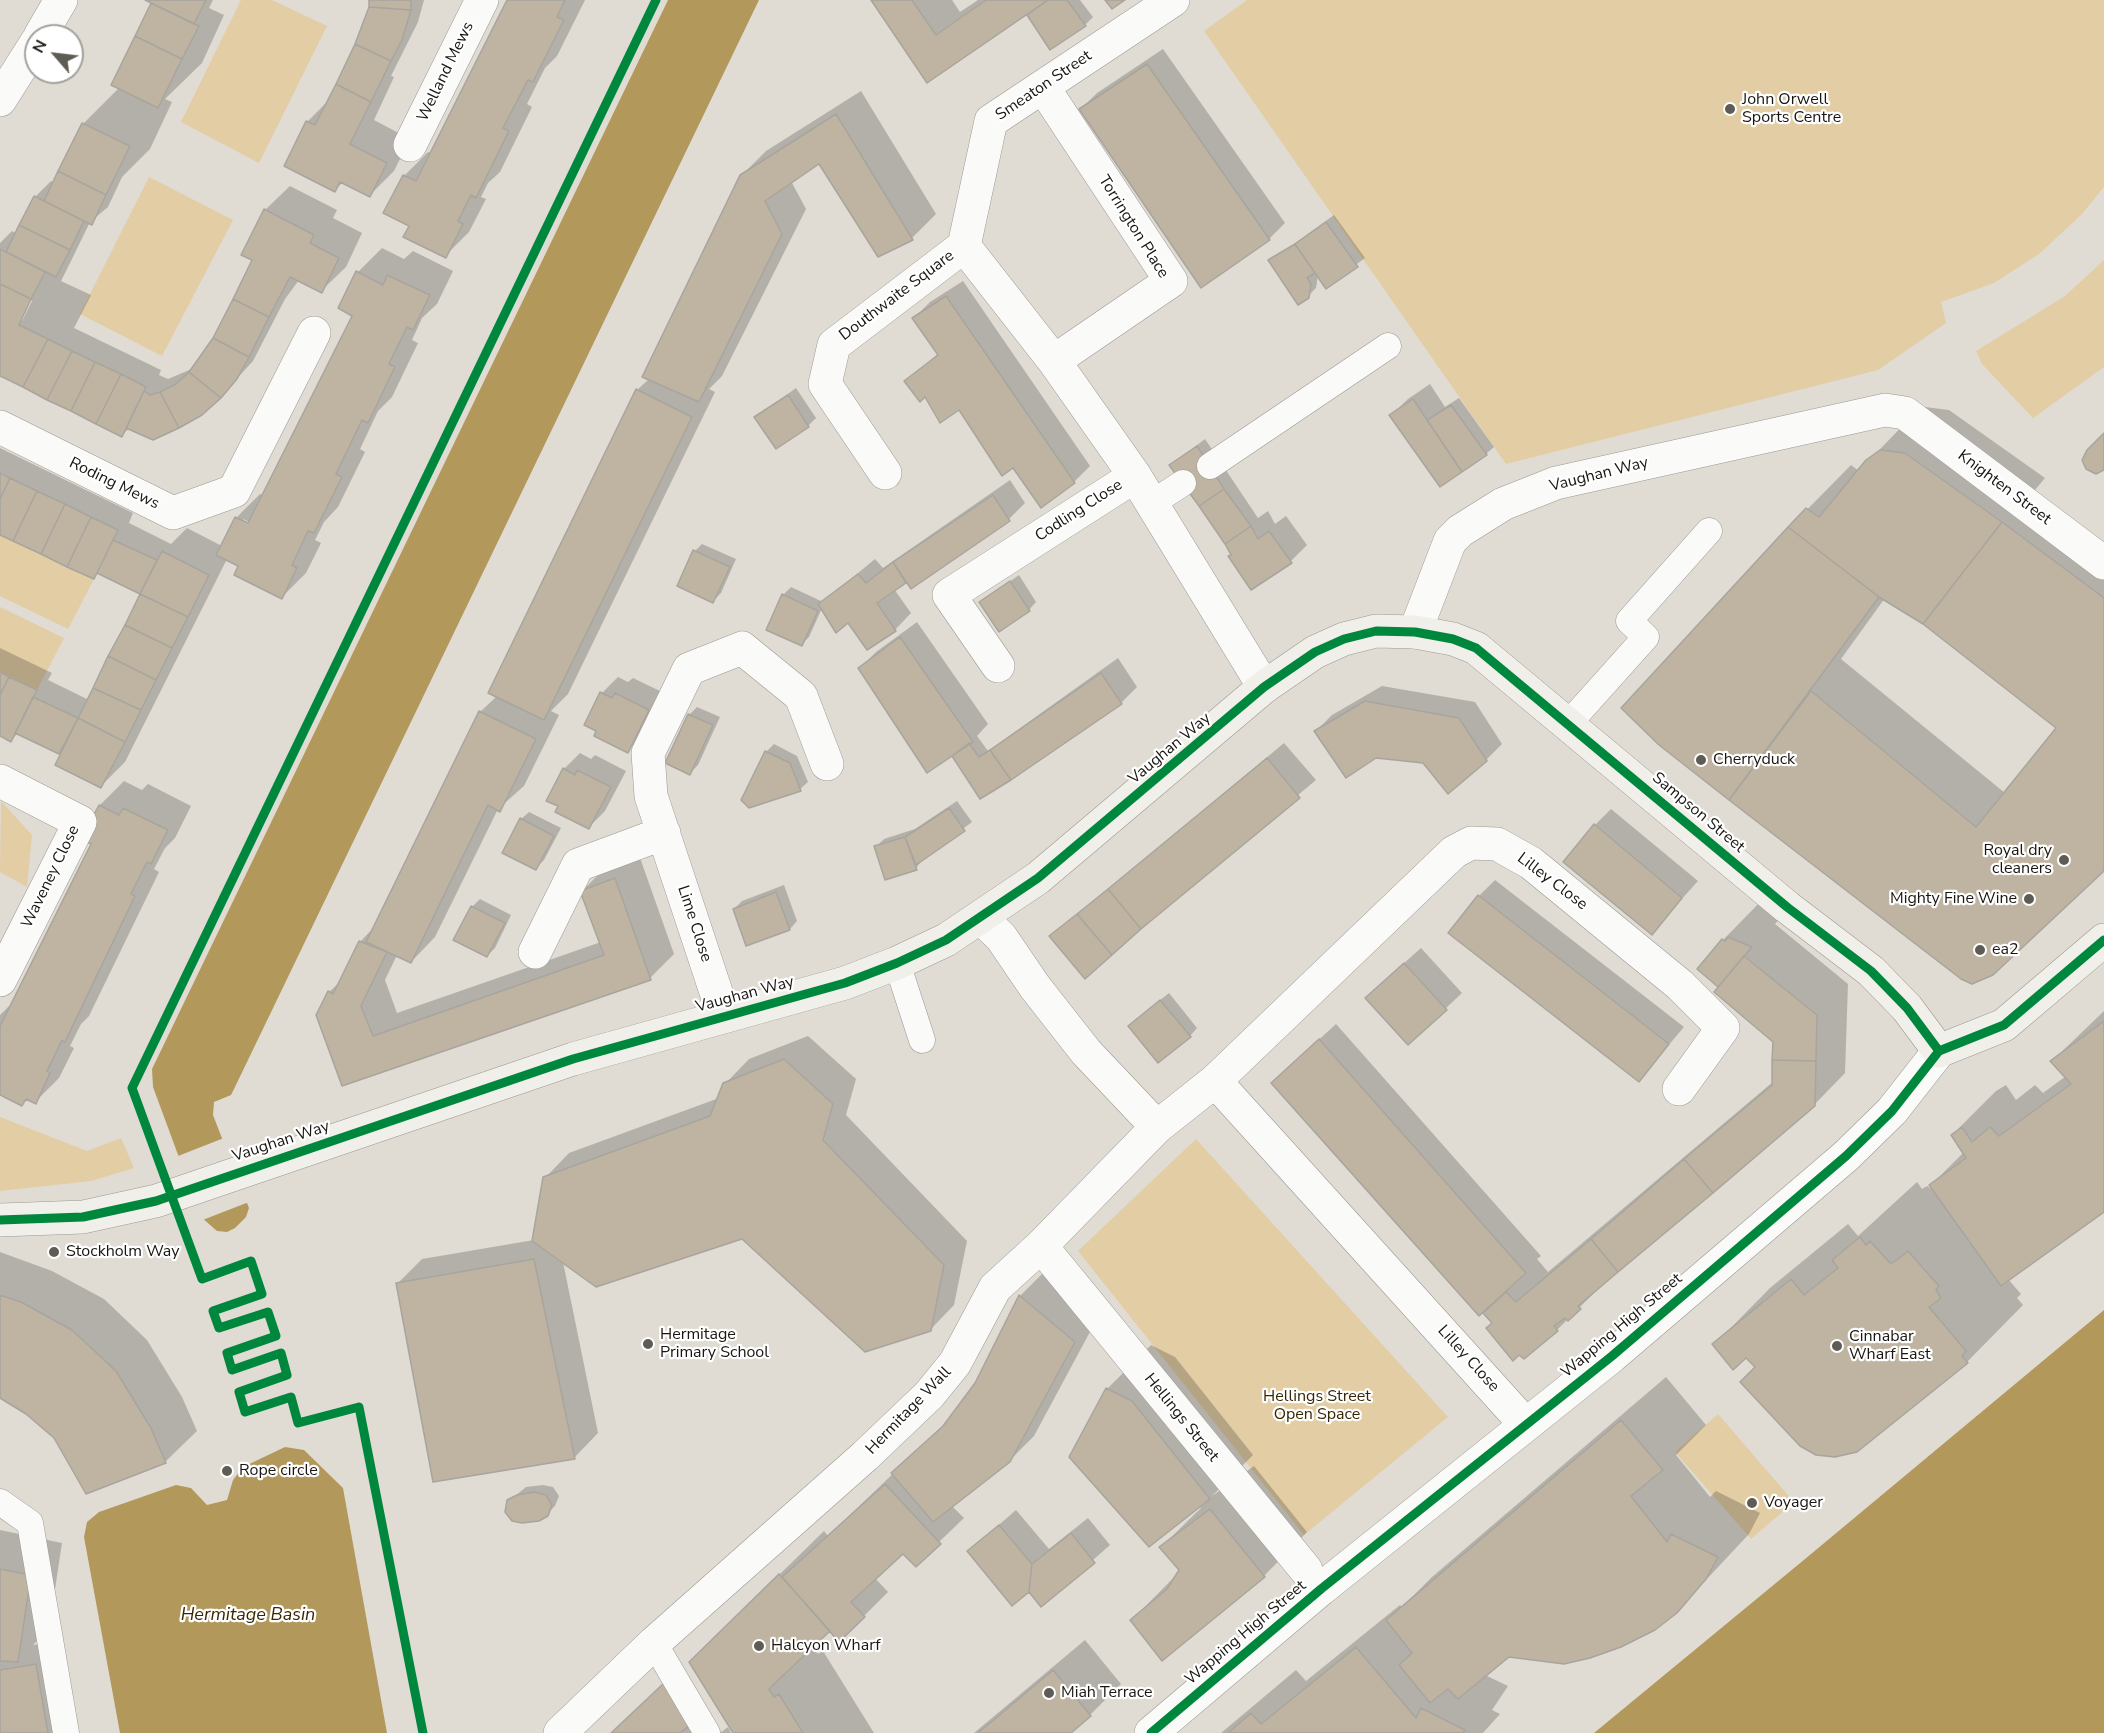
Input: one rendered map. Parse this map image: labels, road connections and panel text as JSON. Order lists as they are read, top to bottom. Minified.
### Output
{"streets":{"street":["Welland Mews","Smeaton Street","Torrington Place","Douthwaite Square","Vaughan Way","Roding Mews","Knighten Street","Codling Close","Sampson Street","Waveney Close","Lilley Close","Lime Close","Wapping High Street","Hermitage Wall","Hellings Street"]},"crossings":[["Smeaton Street","Torrington Place"],["Smeaton Street","Douthwaite Square"],["Vaughan Way","Knighten Street"],["Vaughan Way","Codling Close"],["Vaughan Way","Sampson Street"],["Vaughan Way","Lime Close"],["Sampson Street","Wapping High Street"],["Lilley Close","Wapping High Street"],["Lilley Close","Hermitage Wall"],["Wapping High Street","Hellings Street"],["Hermitage Wall","Hellings Street"]],"water":["Hermitage Basin"],"parks":["Hellings Street Open Space"],"places":["John Orwell Sports Centre","Cherryduck","Royal dry cleaners","Mighty Fine Wine","ea2","Stockholm Way","Hermitage Primary School","Cinnabar Wharf East","Rope circle","Voyager","Halcyon Wharf","Miah Terrace"],"north":"top left"}
